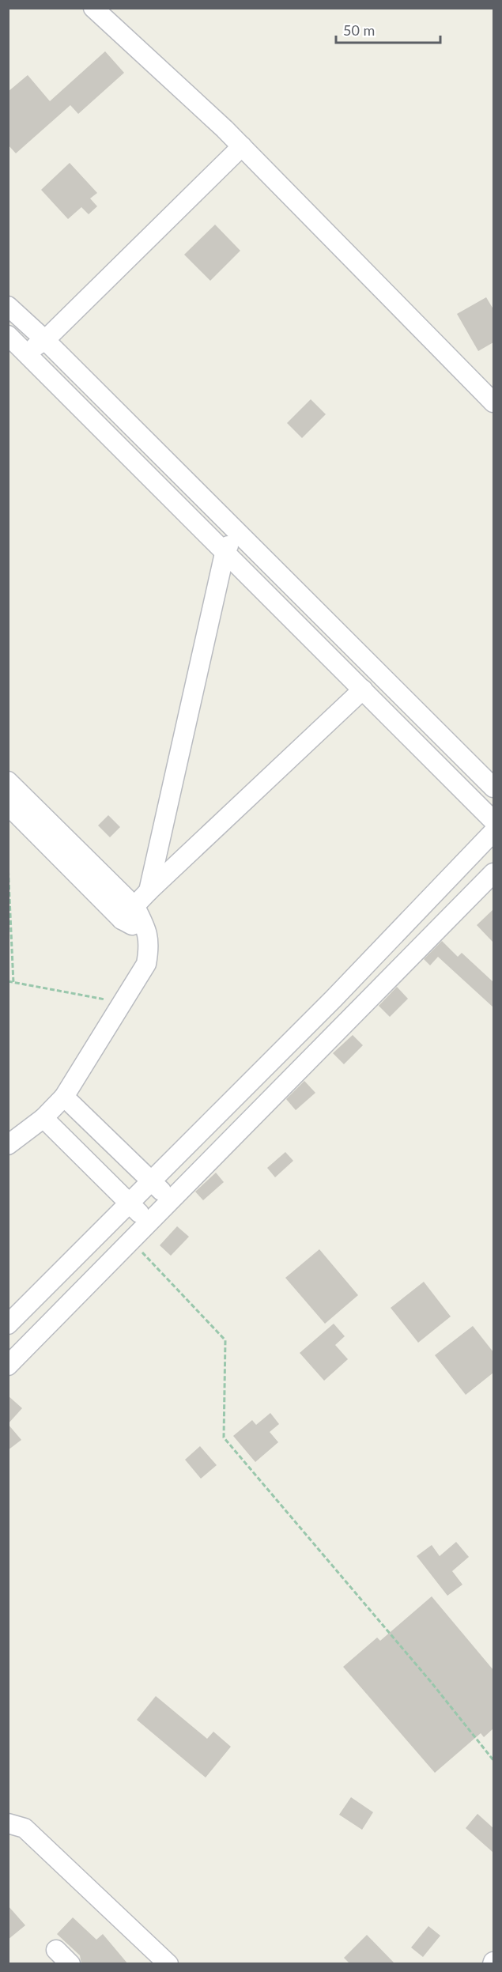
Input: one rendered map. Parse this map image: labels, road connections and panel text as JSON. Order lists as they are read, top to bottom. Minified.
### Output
{"scale_bar":"50 m"}
